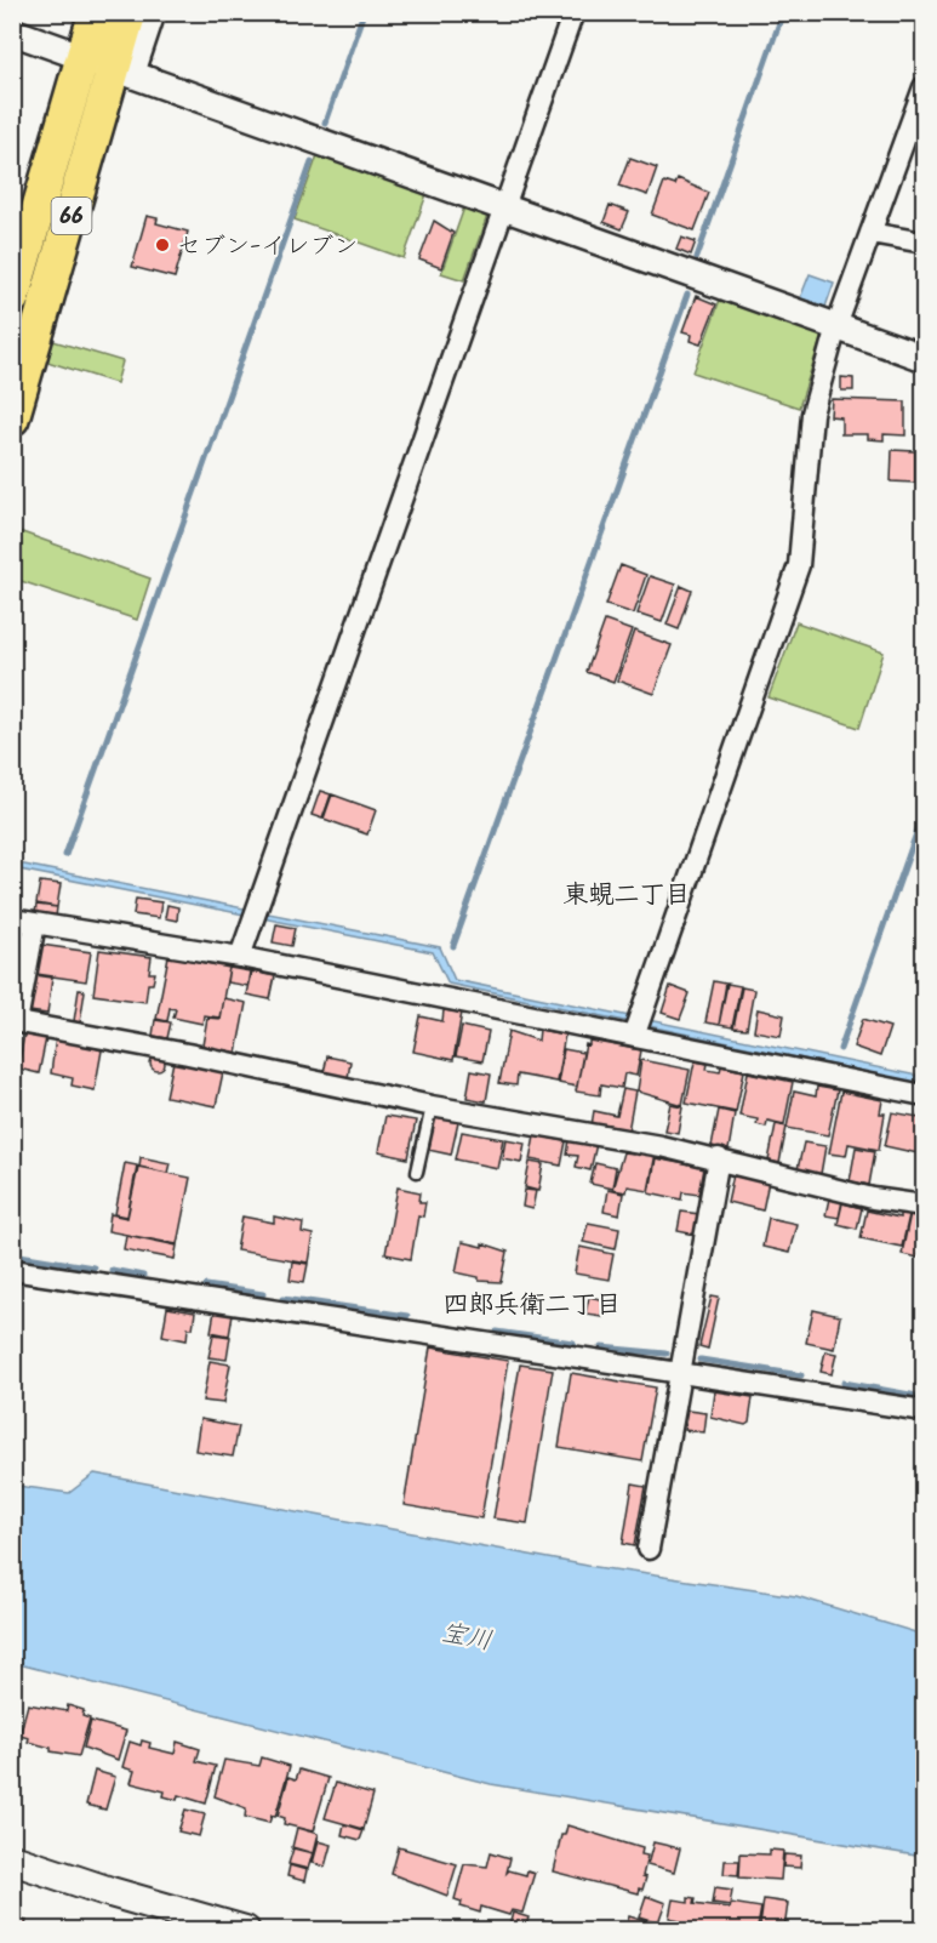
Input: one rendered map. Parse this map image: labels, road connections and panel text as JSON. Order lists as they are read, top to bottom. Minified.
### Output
{"streets":{"main road":["66"]},"districts":["東蜆二丁目","四郎兵衛二丁目"],"water":["宝川"],"places":["セブン-イレブン"]}
